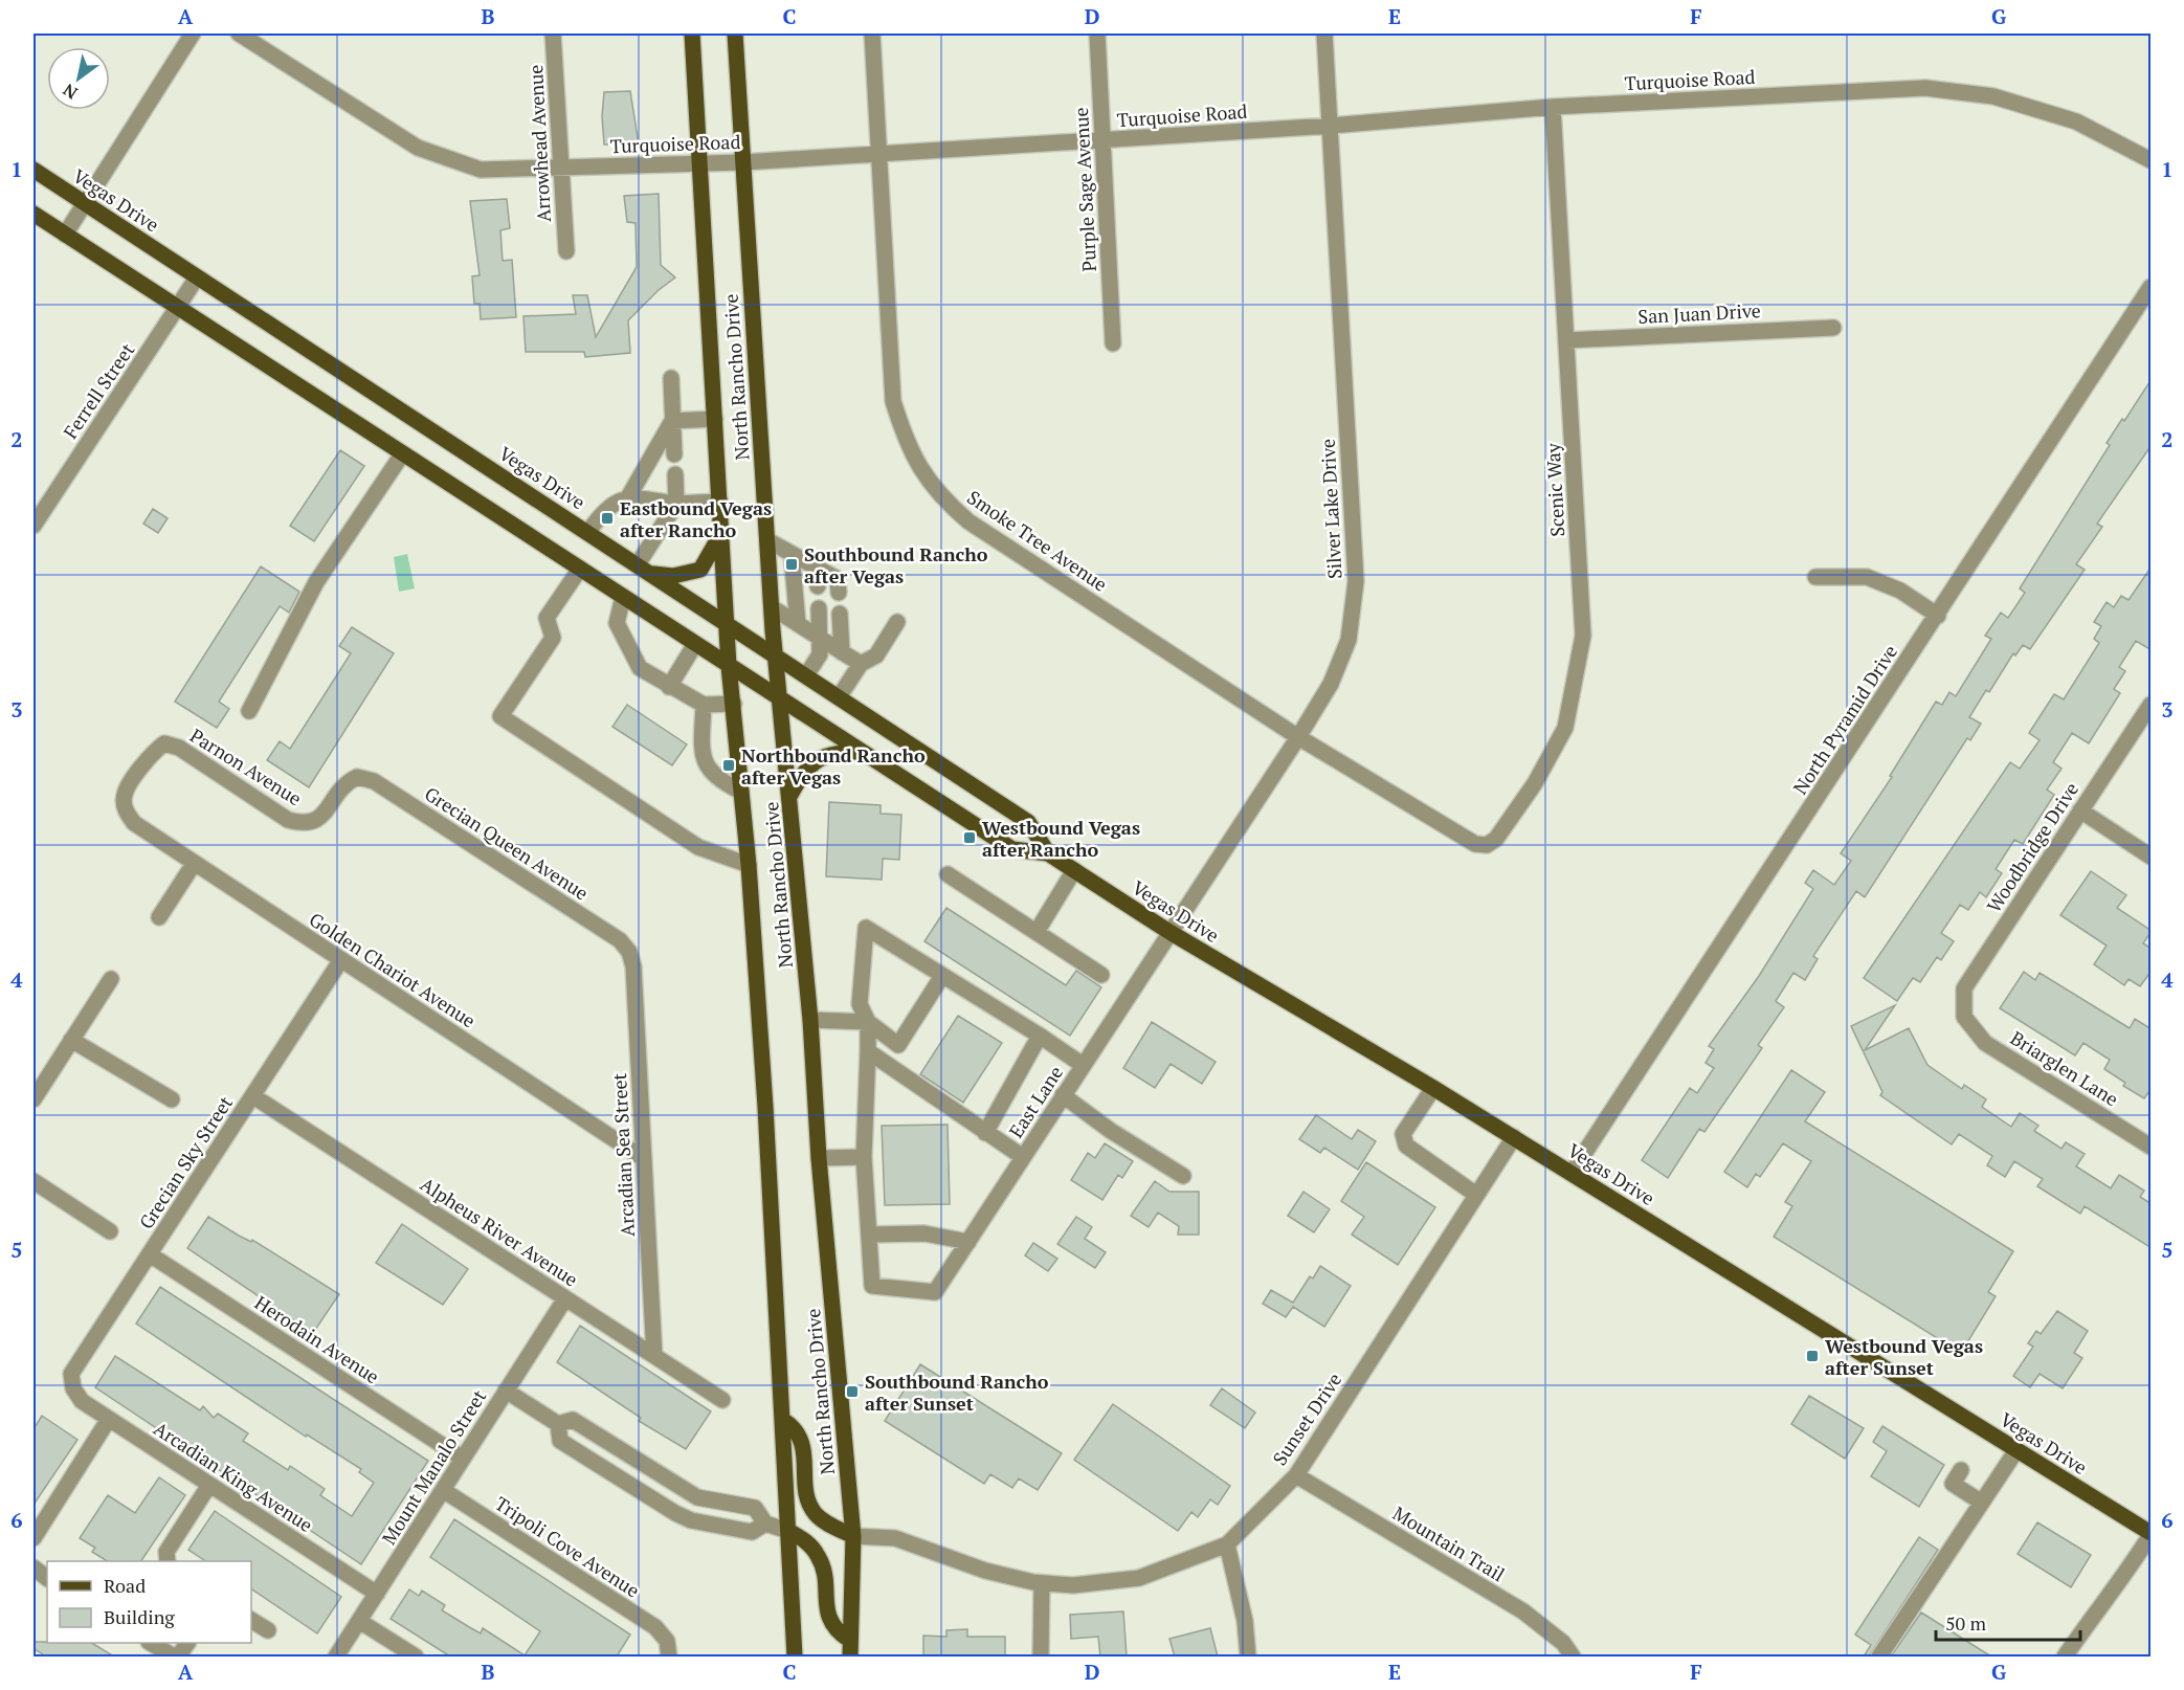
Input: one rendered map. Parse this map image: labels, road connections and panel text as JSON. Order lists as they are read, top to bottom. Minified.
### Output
{"streets":{"main road":["Vegas Drive","North Rancho Drive"],"street":["Turquoise Road","Arrowhead Avenue","Purple Sage Avenue","San Juan Drive","Ferrell Street","Scenic Way","Silver Lake Drive","Smoke Tree Avenue","North Pyramid Drive","Parnon Avenue","Grecian Queen Avenue","Woodbridge Drive","Golden Chariot Avenue","Briarglen Lane","East Lane","Arcadian Sea Street","Grecian Sky Street","Alpheus River Avenue","Herodain Avenue","Sunset Drive","Mount Manalo Street","Arcadian King Avenue","Mountain Trail","Tripoli Cove Avenue"]},"crossings":[["Turquoise Road","Arrowhead Avenue"],["Turquoise Road","Purple Sage Avenue"],["Turquoise Road","North Rancho Drive"],["Turquoise Road","Scenic Way"],["Turquoise Road","Silver Lake Drive"],["Turquoise Road","Smoke Tree Avenue"],["Vegas Drive","North Rancho Drive"],["Vegas Drive","Ferrell Street"],["Vegas Drive","Silver Lake Drive"],["Vegas Drive","North Pyramid Drive"],["Vegas Drive","East Lane"],["Vegas Drive","Sunset Drive"],["San Juan Drive","Scenic Way"],["North Rancho Drive","Sunset Drive"],["Scenic Way","Smoke Tree Avenue"],["Silver Lake Drive","Smoke Tree Avenue"],["Silver Lake Drive","East Lane"],["Parnon Avenue","Grecian Queen Avenue"],["Parnon Avenue","Golden Chariot Avenue"],["Grecian Queen Avenue","Arcadian Sea Street"],["Woodbridge Drive","Briarglen Lane"],["Golden Chariot Avenue","Arcadian Sea Street"],["Golden Chariot Avenue","Grecian Sky Street"],["Arcadian Sea Street","Alpheus River Avenue"],["Grecian Sky Street","Alpheus River Avenue"],["Grecian Sky Street","Herodain Avenue"],["Grecian Sky Street","Arcadian King Avenue"],["Alpheus River Avenue","Mount Manalo Street"],["Herodain Avenue","Mount Manalo Street"],["Sunset Drive","Mountain Trail"],["Mount Manalo Street","Arcadian King Avenue"],["Mount Manalo Street","Tripoli Cove Avenue"]],"places":{"transit":["Eastbound Vegas after Rancho","Southbound Rancho after Vegas","Northbound Rancho after Vegas","Westbound Vegas after Rancho","Westbound Vegas after Sunset","Southbound Rancho after Sunset"]},"legend":["Road","Building"],"scale_bar":"50 m","north":"bottom left","grid":{"columns":["A","B","C","D","E","F","G"],"rows":["1","2","3","4","5","6"]}}
